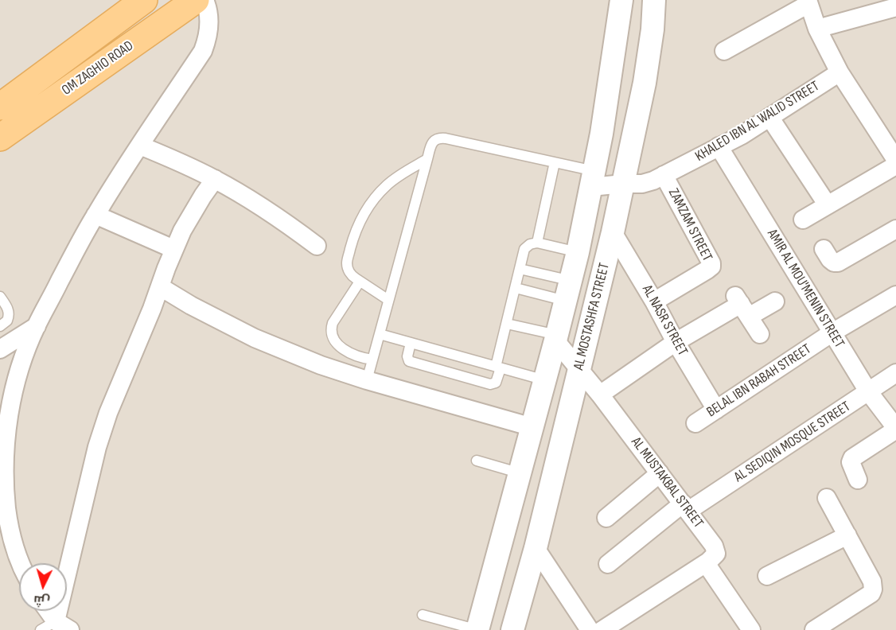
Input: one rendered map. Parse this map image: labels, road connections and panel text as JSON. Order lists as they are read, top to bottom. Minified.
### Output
{"streets":{"main road":["OM ZAGHIO ROAD"],"street":["KHALED IBN AL WALID STREET","ZAMZAM STREET","AMIR AL MOU'MENIN STREET","AL MOSTASHFA STREET","AL NASR STREET","BELAL IBN RABAH STREET","AL SEDIQIN MOSQUE STREET","AL MUSTAKBAL STREET"]},"crossings":[["KHALED IBN AL WALID STREET","ZAMZAM STREET"],["KHALED IBN AL WALID STREET","AMIR AL MOU'MENIN STREET"],["KHALED IBN AL WALID STREET","AL MOSTASHFA STREET"],["ZAMZAM STREET","AL NASR STREET"],["AMIR AL MOU'MENIN STREET","BELAL IBN RABAH STREET"],["AMIR AL MOU'MENIN STREET","AL SEDIQIN MOSQUE STREET"],["AL MOSTASHFA STREET","AL NASR STREET"],["AL MOSTASHFA STREET","AL MUSTAKBAL STREET"],["AL NASR STREET","BELAL IBN RABAH STREET"],["AL SEDIQIN MOSQUE STREET","AL MUSTAKBAL STREET"]],"north":"bottom"}
